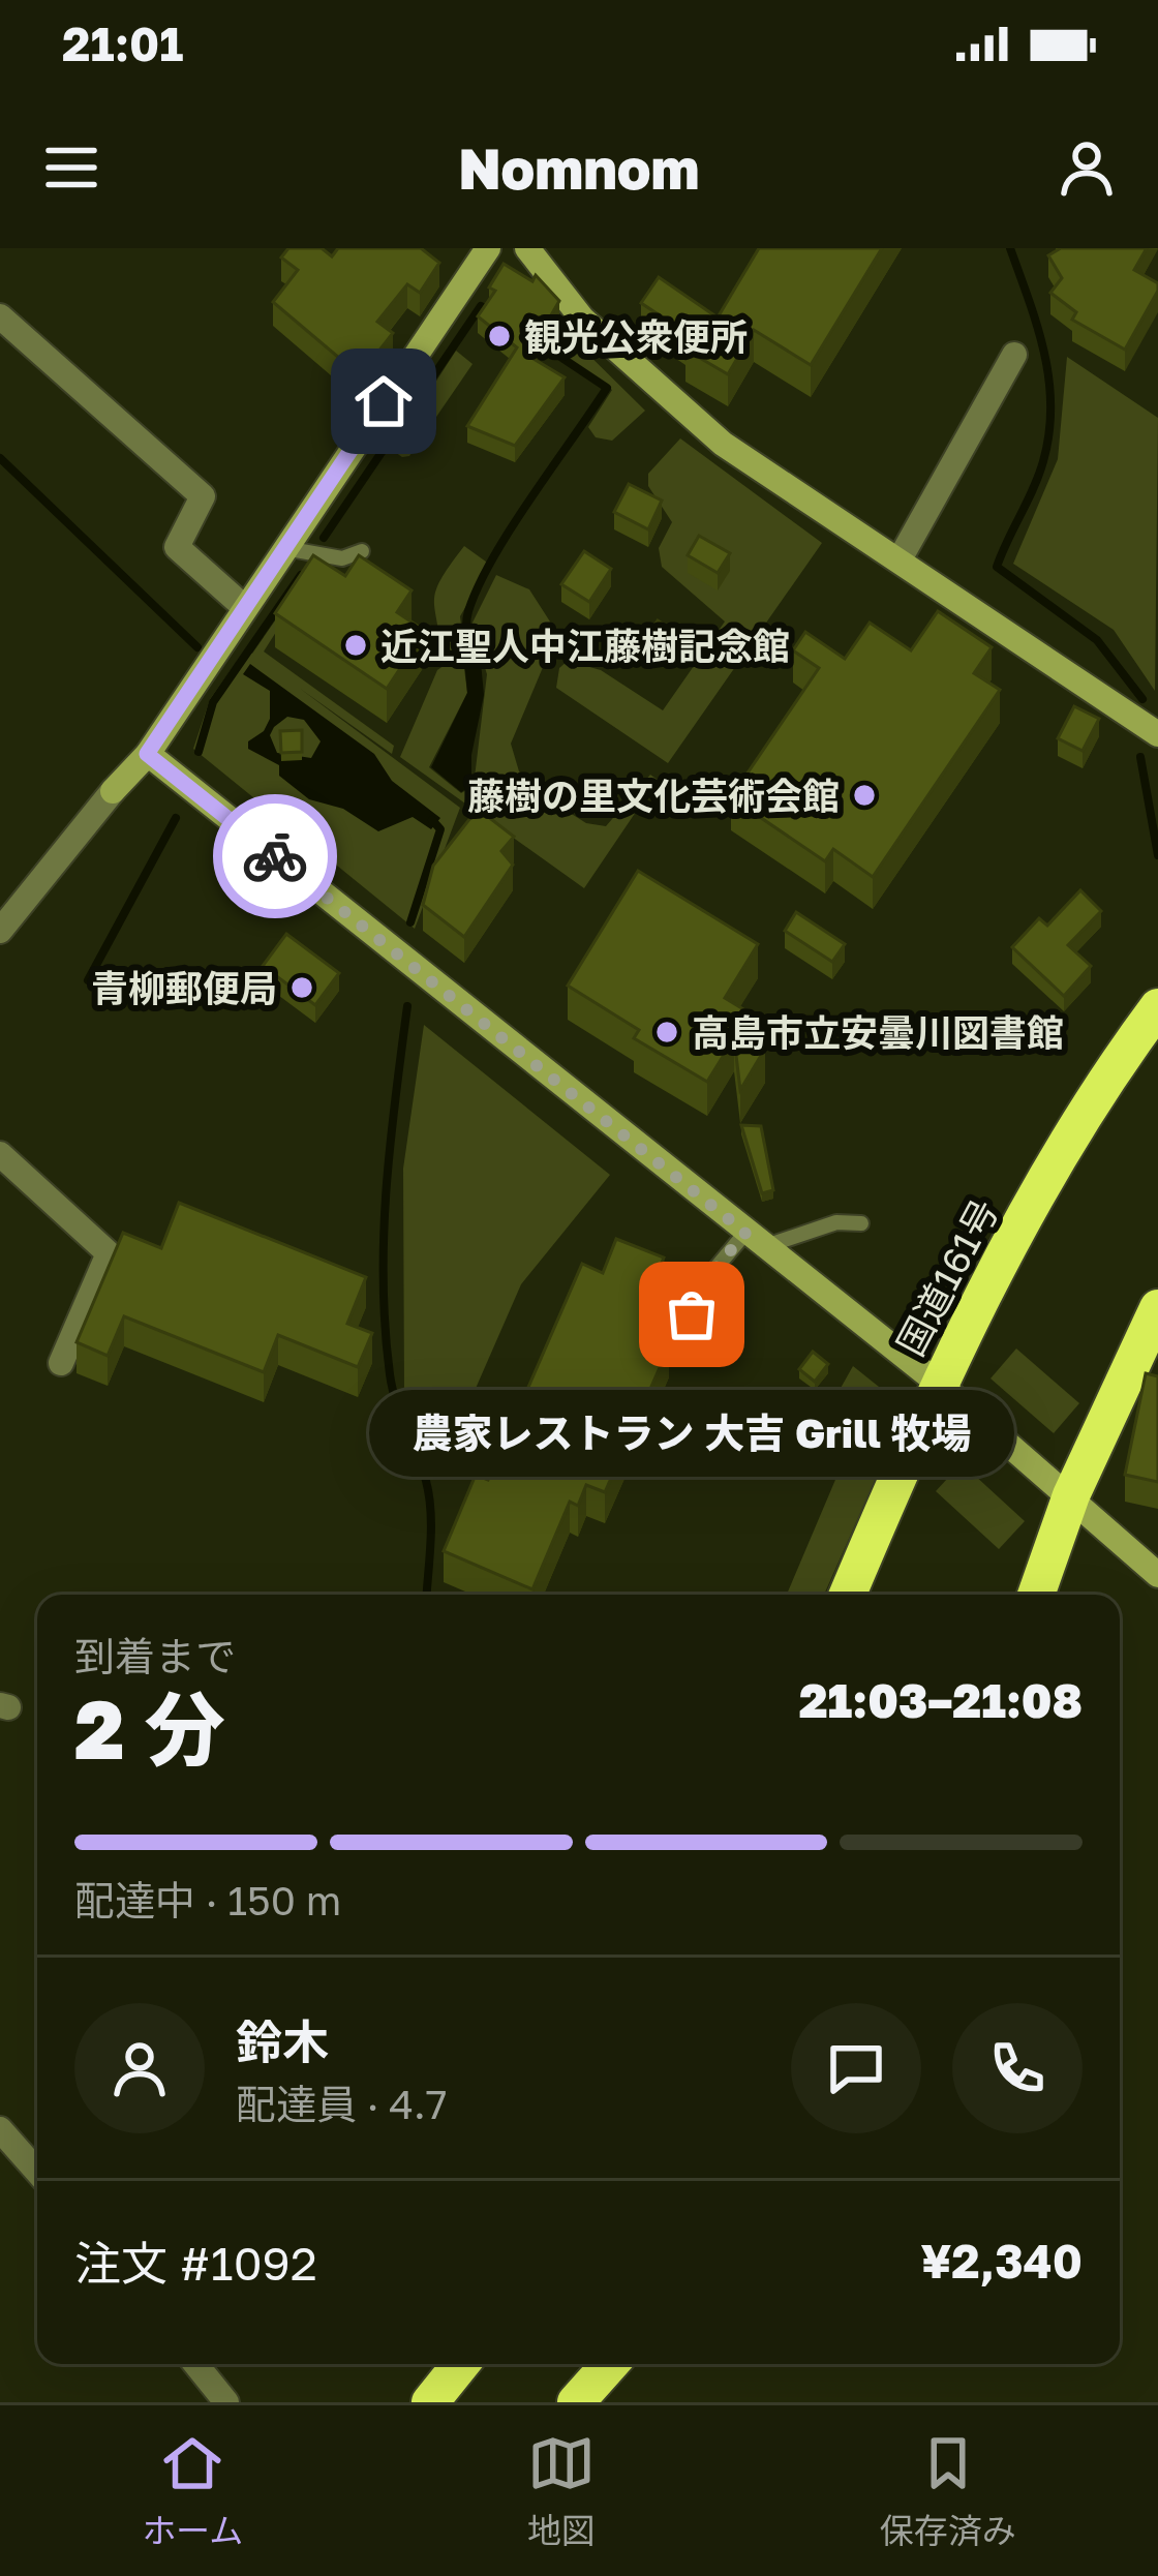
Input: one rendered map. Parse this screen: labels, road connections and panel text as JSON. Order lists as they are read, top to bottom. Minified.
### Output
{"streets":{"highway":["国道161号"]},"places":["観光公衆便所","近江聖人中江藤樹記念館","藤樹の里文化芸術会館","青柳郵便局","高島市立安曇川図書館","農家レストラン 大吉 Grill 牧場"],"page":{"status":"21:01","header":"Nomnom","bubble":"農家レストラン 大吉 Grill 牧場","heading":["2 分","到着まで","21:03–21:08"],"panel":["鈴木","配達員 · 4.7","注文 #1092","¥2,340"],"bar":"配達中 · 150 m","tabs":["ホーム","地図","保存済み"]}}
